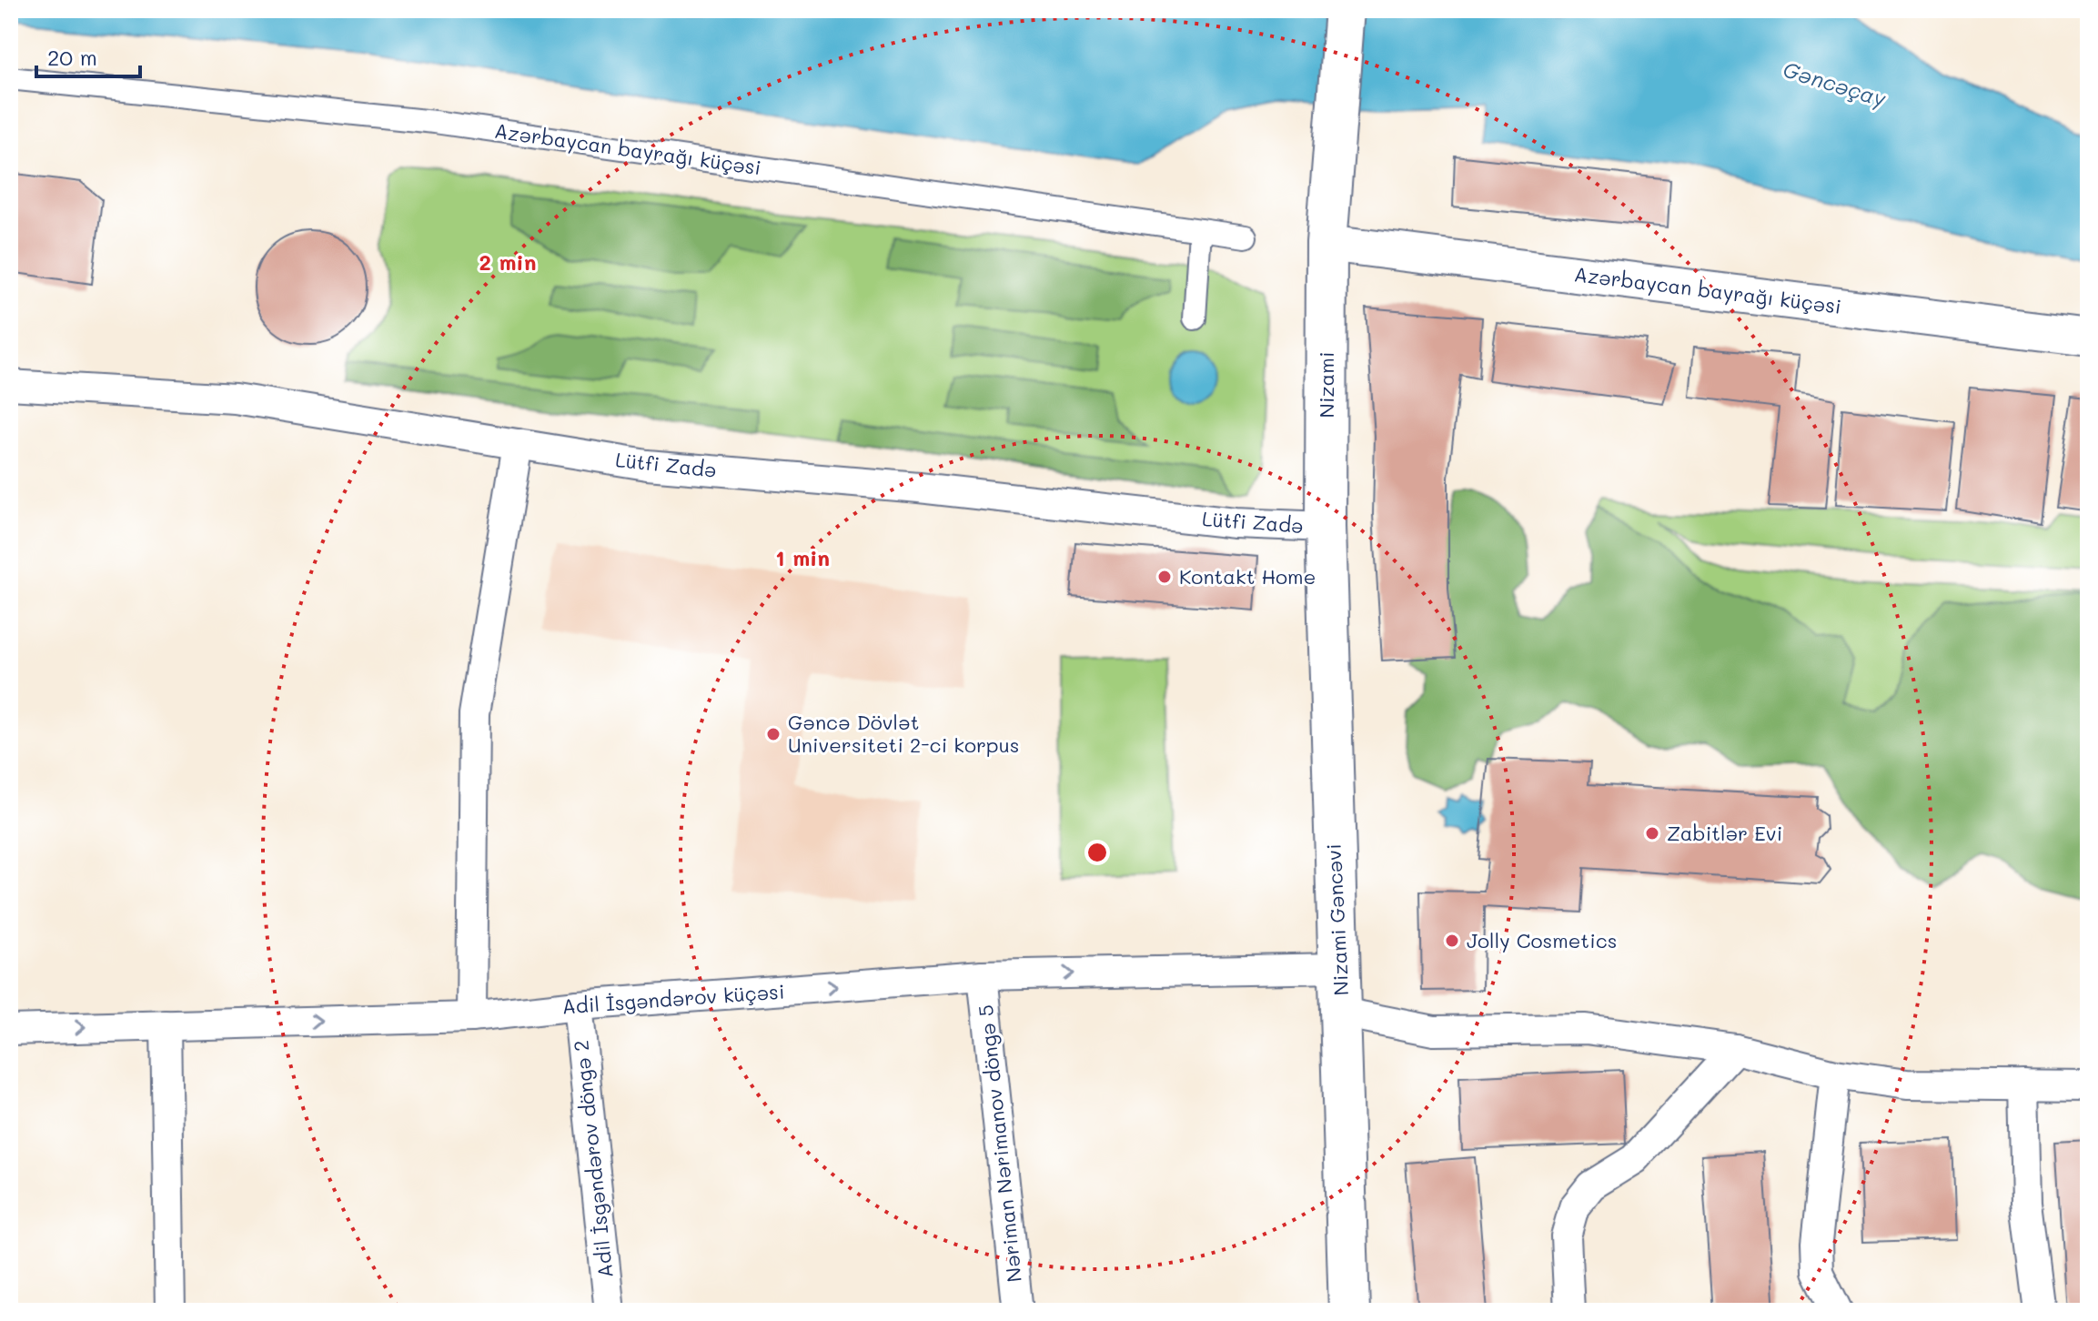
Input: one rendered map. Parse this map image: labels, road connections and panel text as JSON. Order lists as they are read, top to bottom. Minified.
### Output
{"streets":{"main road":["Nizami","Nizami Gəncəvi"],"street":["Azərbaycan bayrağı küçəsi","Lütfi Zadə","Adil İsgəndərov küçəsi","Nəriman Nərimanov döngə 5","Adil İsgəndərov döngə 2"]},"crossings":[["Azərbaycan bayrağı küçəsi","Nizami"],["Nizami","Lütfi Zadə"],["Nizami","Nizami Gəncəvi"],["Lütfi Zadə","Nizami Gəncəvi"],["Nizami Gəncəvi","Adil İsgəndərov küçəsi"],["Adil İsgəndərov küçəsi","Nəriman Nərimanov döngə 5"],["Adil İsgəndərov küçəsi","Adil İsgəndərov döngə 2"]],"one_way":["Adil İsgəndərov küçəsi"],"water":["Gəncəçay"],"places":["Kontakt Home","Gəncə Dövlət Universiteti 2-ci korpus","Zabitlər Evi","Jolly Cosmetics"],"scale_bar":"20 m","rings":["2 min","1 min"]}
